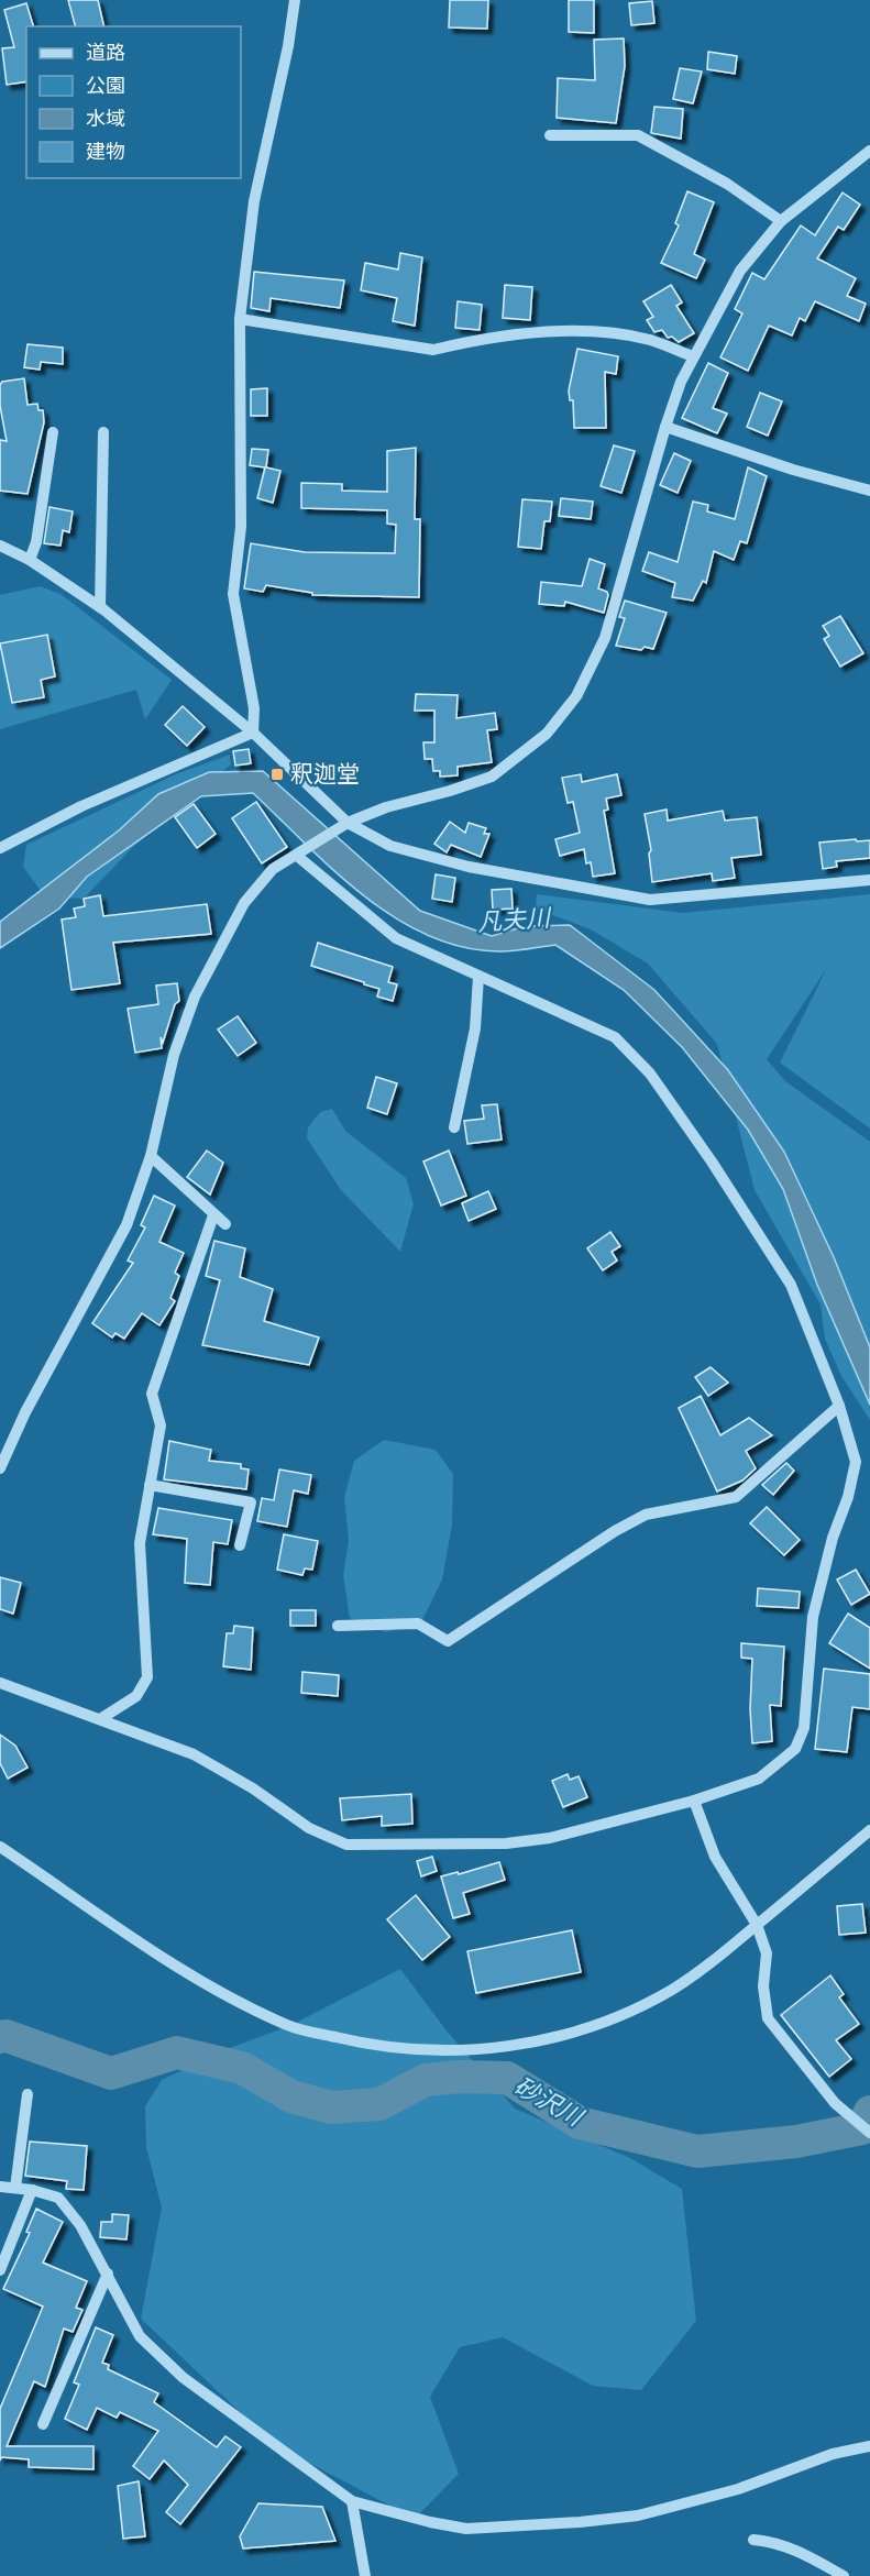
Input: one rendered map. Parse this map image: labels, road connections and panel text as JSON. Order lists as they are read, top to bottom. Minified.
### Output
{"water":["凡夫川","砂沢川"],"places":{"transit":["釈迦堂"]},"legend":["道路","公園","水域","建物"]}
